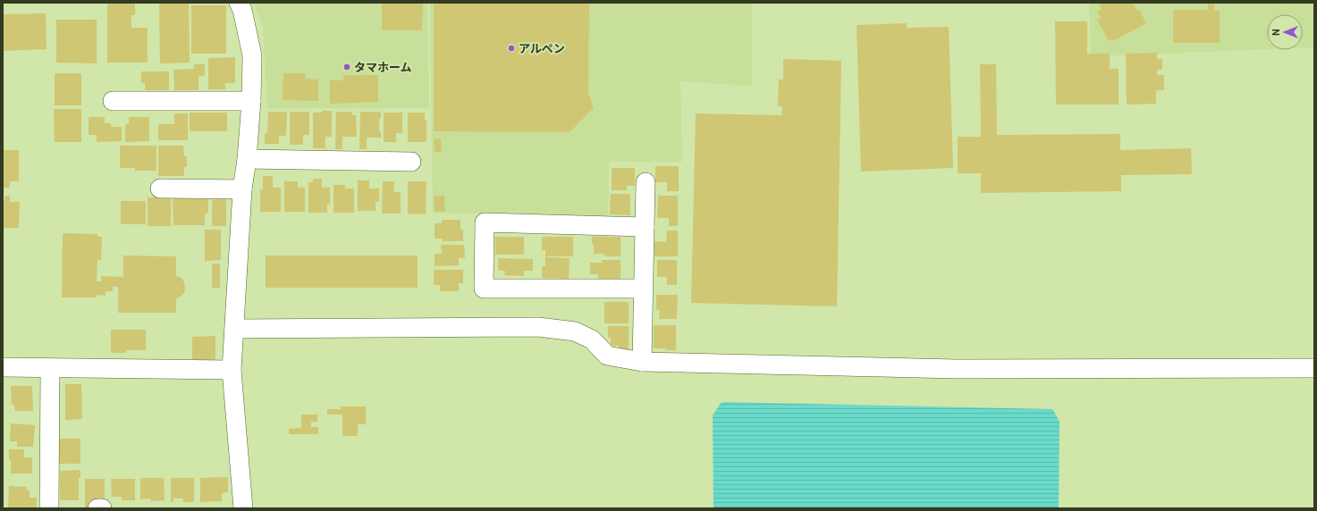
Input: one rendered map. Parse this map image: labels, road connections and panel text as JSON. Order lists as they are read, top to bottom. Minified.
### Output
{"places":["アルペン","タマホーム"],"north":"left"}
